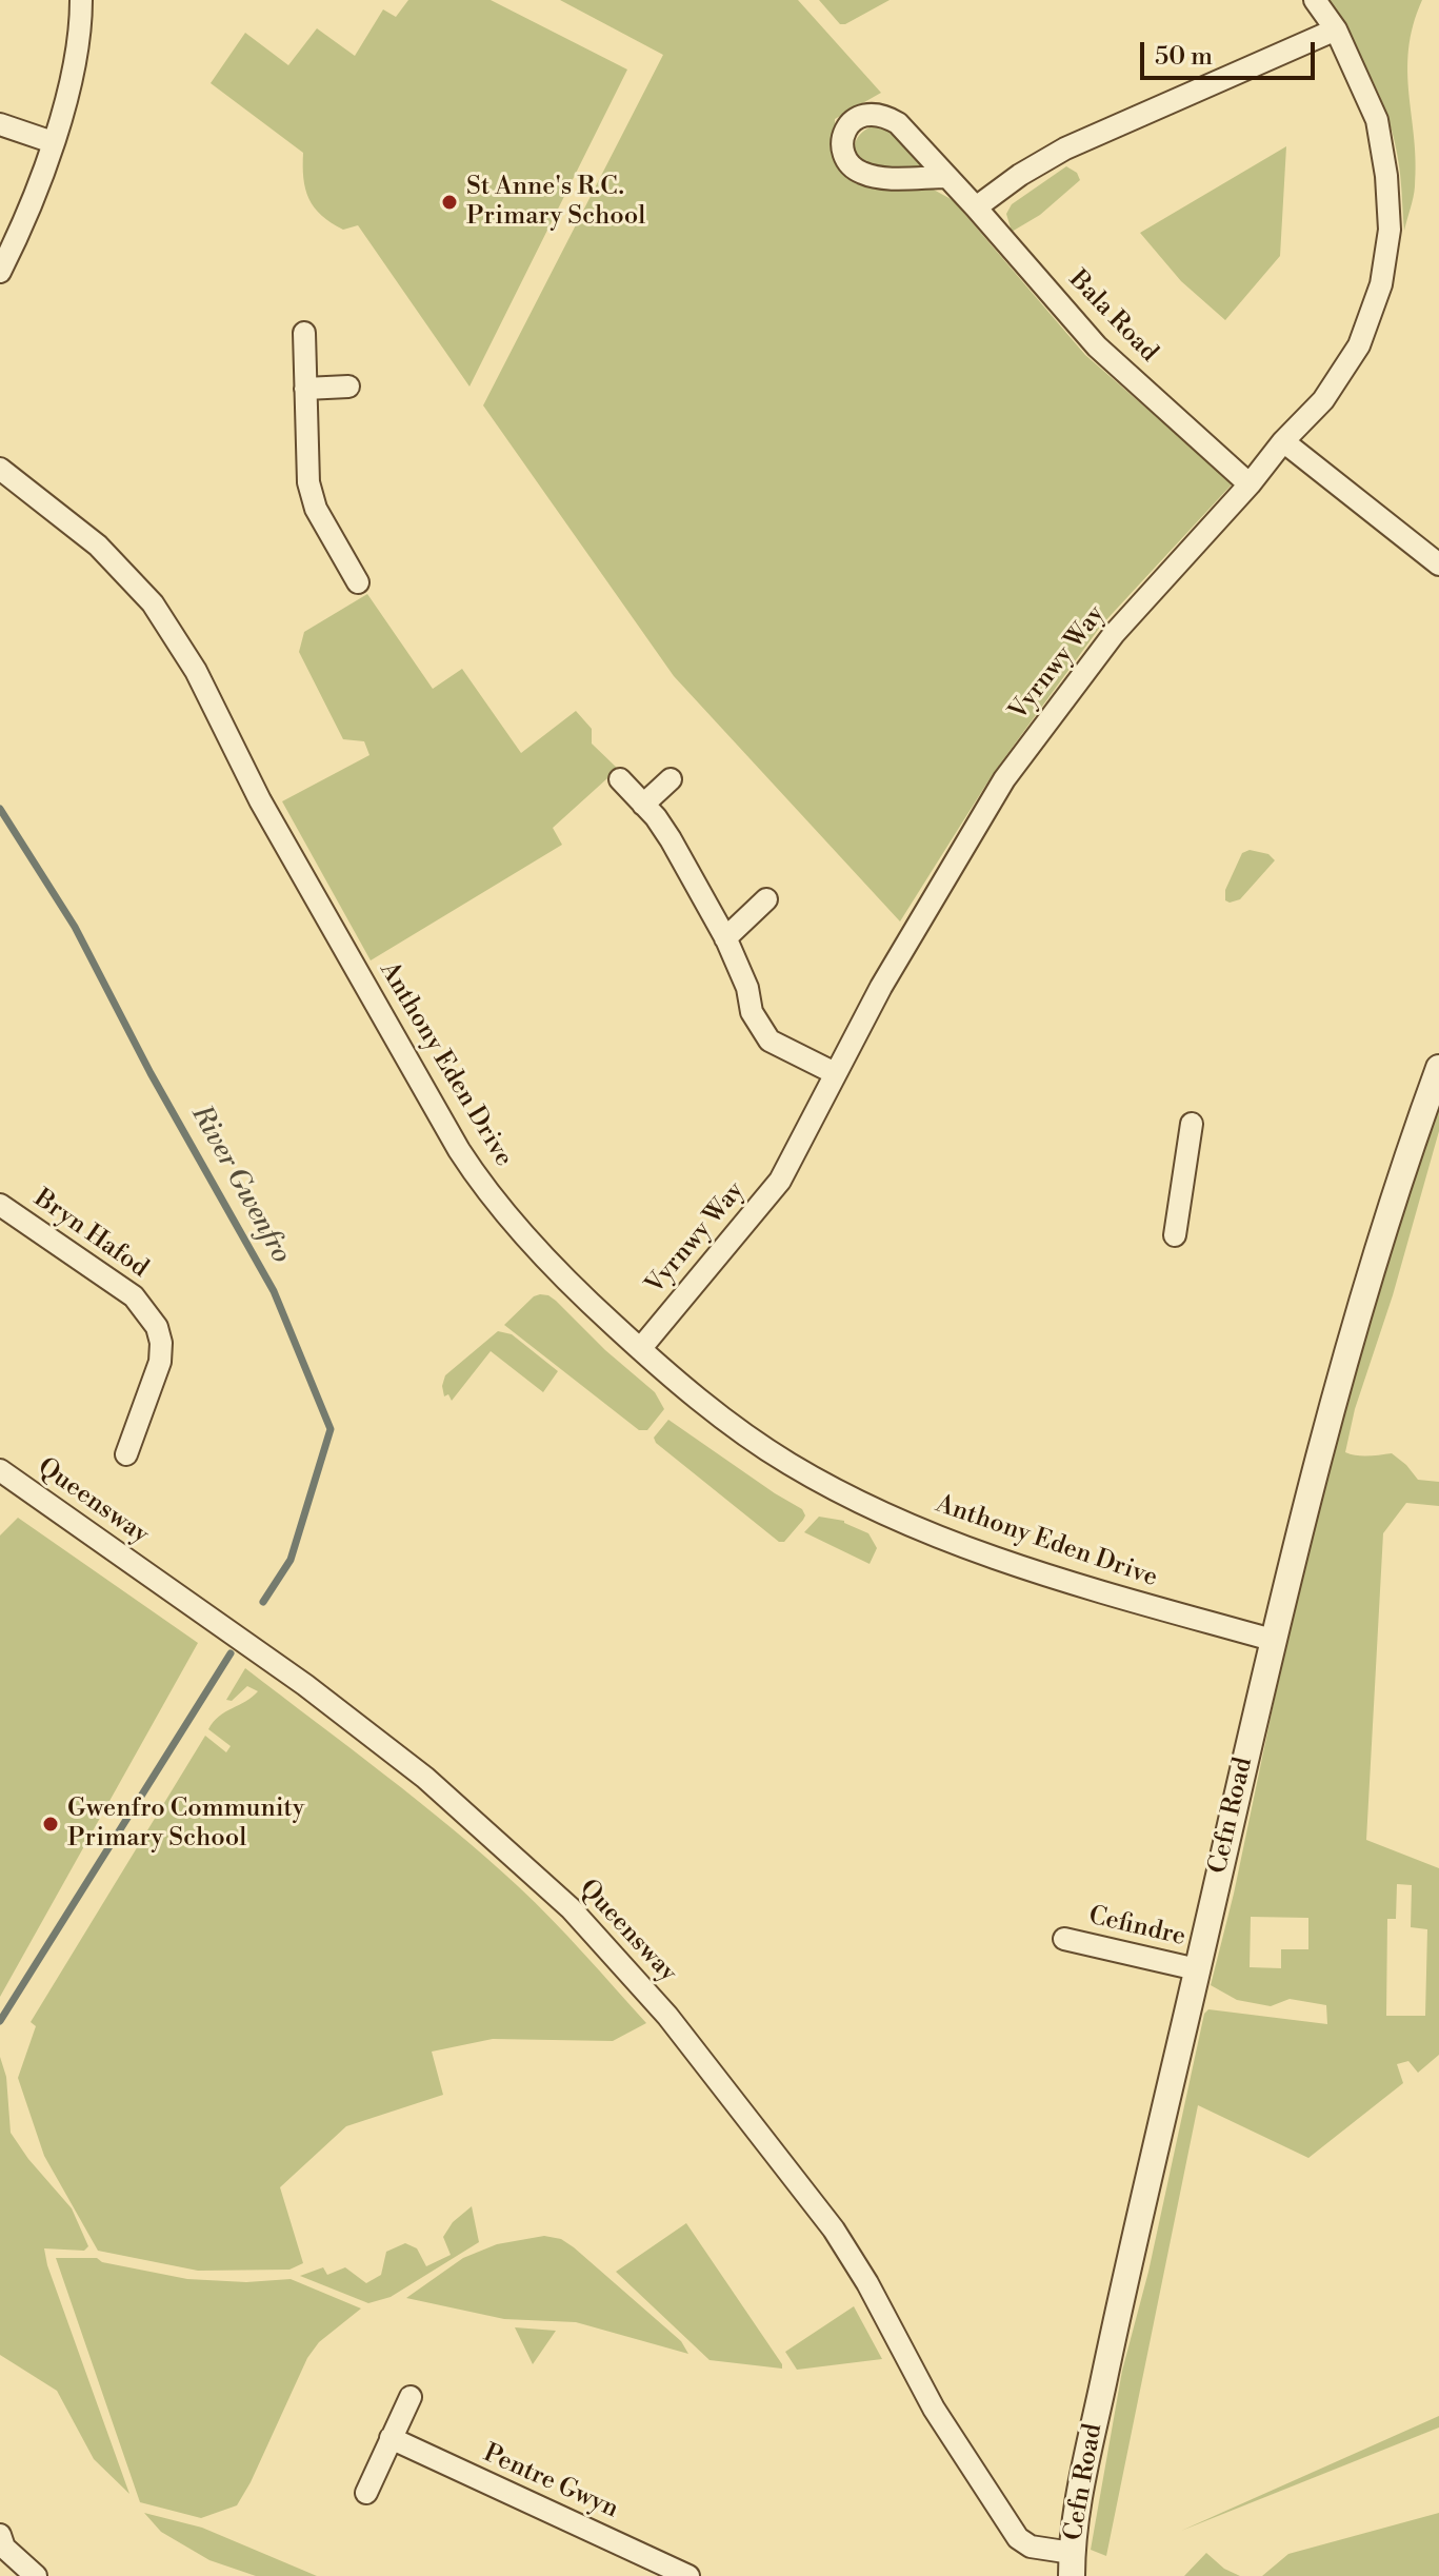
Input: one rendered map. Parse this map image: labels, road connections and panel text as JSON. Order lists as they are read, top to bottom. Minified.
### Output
{"streets":{"street":["Bala Road","Vyrnwy Way","Anthony Eden Drive","Bryn Hafod","Queensway","Cefn Road","Cefindre","Pentre Gwyn"]},"crossings":[["Bala Road","Vyrnwy Way"],["Vyrnwy Way","Anthony Eden Drive"],["Anthony Eden Drive","Cefn Road"],["Queensway","Cefn Road"],["Cefn Road","Cefindre"]],"water":["River Gwenfro"],"places":["St Anne's R.C. Primary School","Gwenfro Community Primary School"],"scale_bar":"50 m"}
